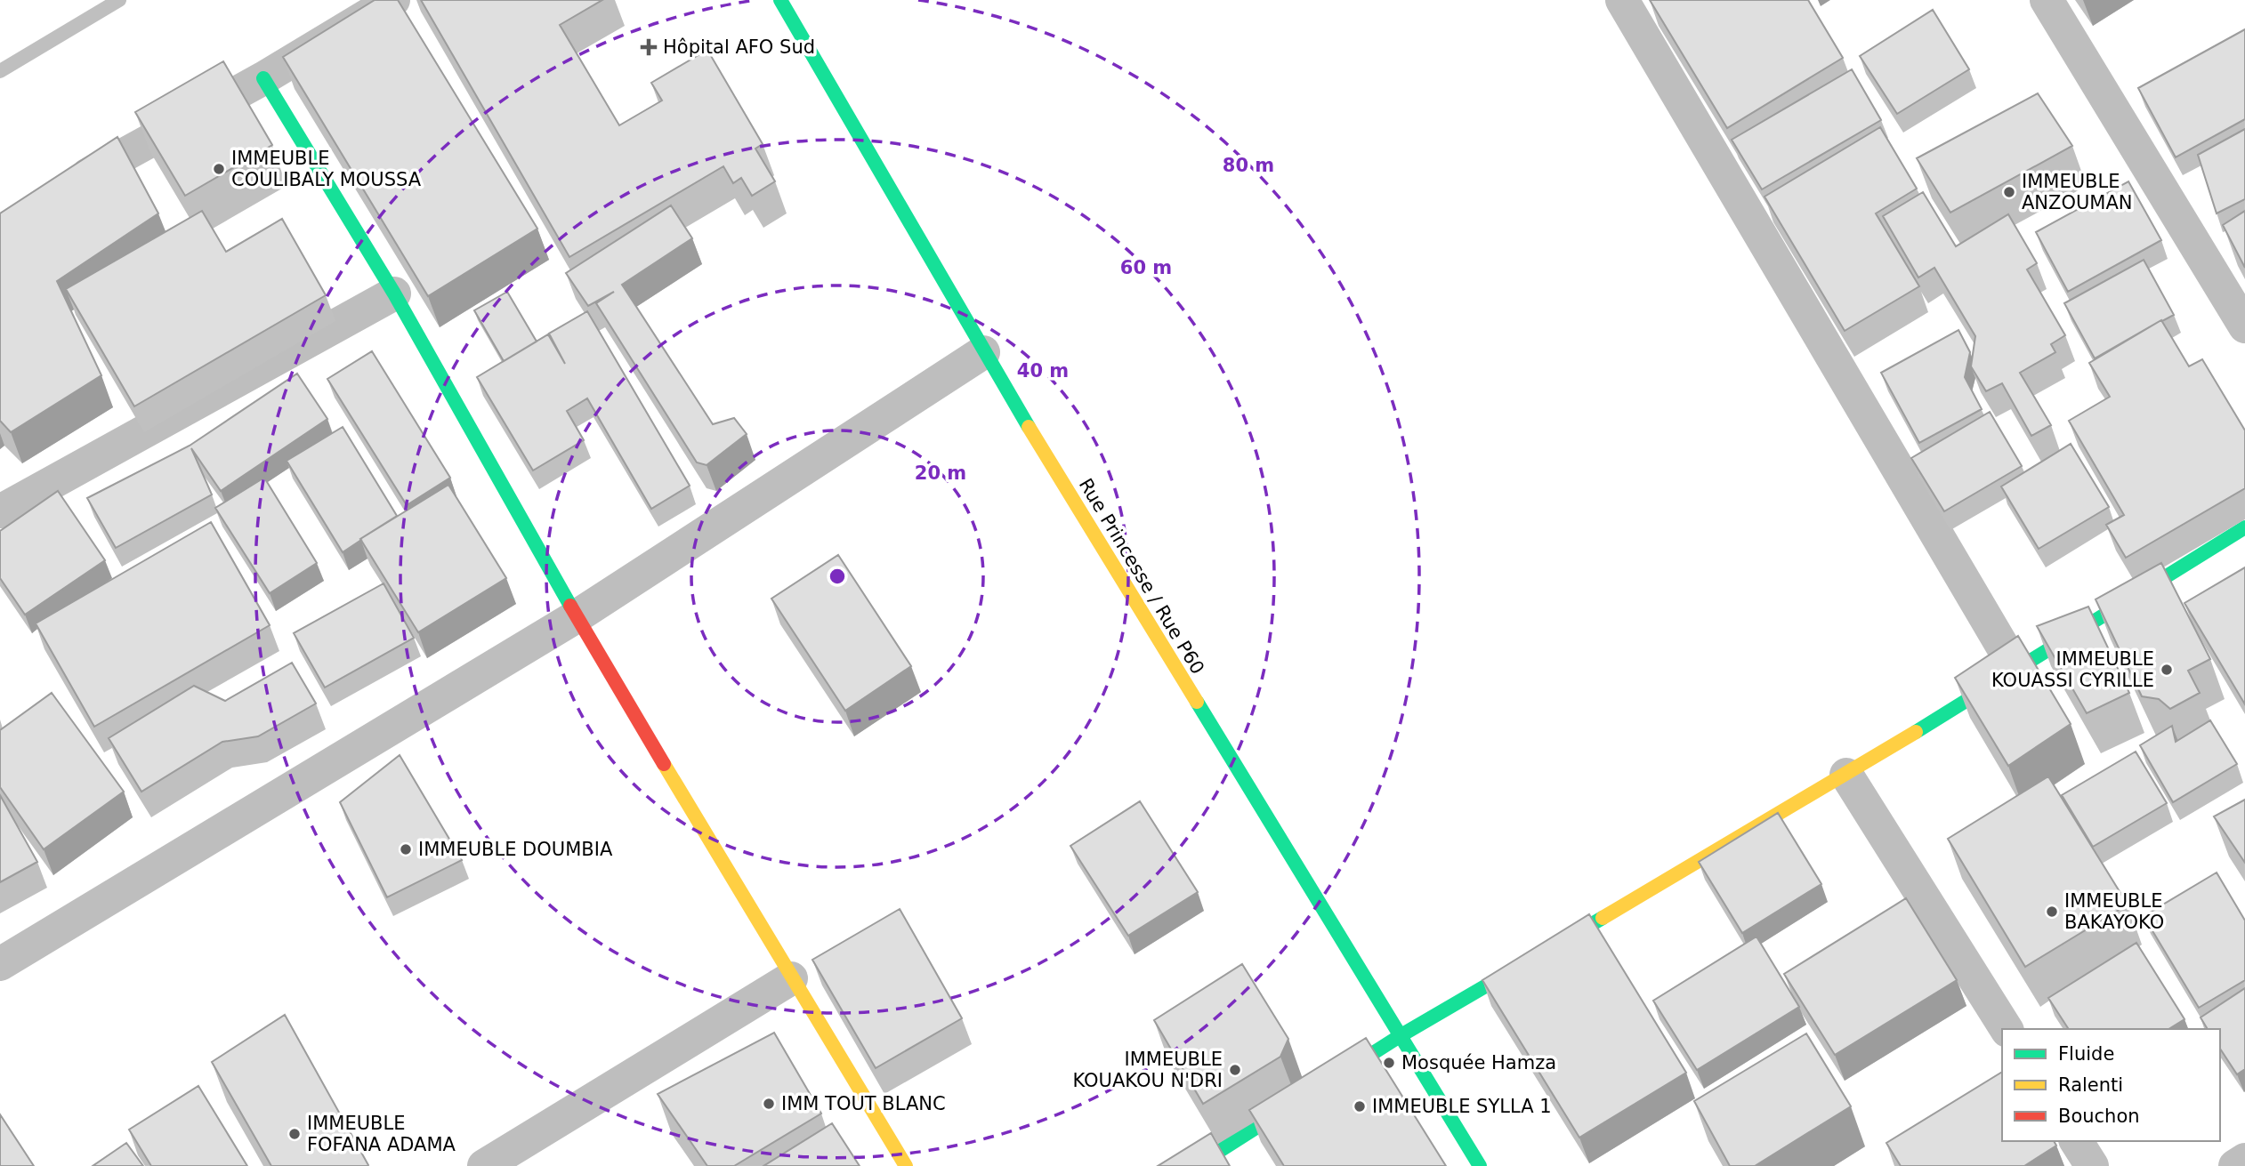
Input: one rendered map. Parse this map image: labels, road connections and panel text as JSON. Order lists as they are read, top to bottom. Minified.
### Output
{"streets":{"street":["Rue Princesse / Rue P60"]},"places":{"health":["Hôpital AFO Sud"],"other":["IMMEUBLE COULIBALY MOUSSA","IMMEUBLE ANZOUMAN","IMMEUBLE KOUASSI CYRILLE","IMMEUBLE DOUMBIA","IMMEUBLE BAKAYOKO","Mosquée Hamza","IMMEUBLE KOUAKOU N'DRI","IMM TOUT BLANC","IMMEUBLE SYLLA 1","IMMEUBLE FOFANA ADAMA"]},"legend":["Fluide","Ralenti","Bouchon"],"rings":["80 m","60 m","40 m","20 m"]}
